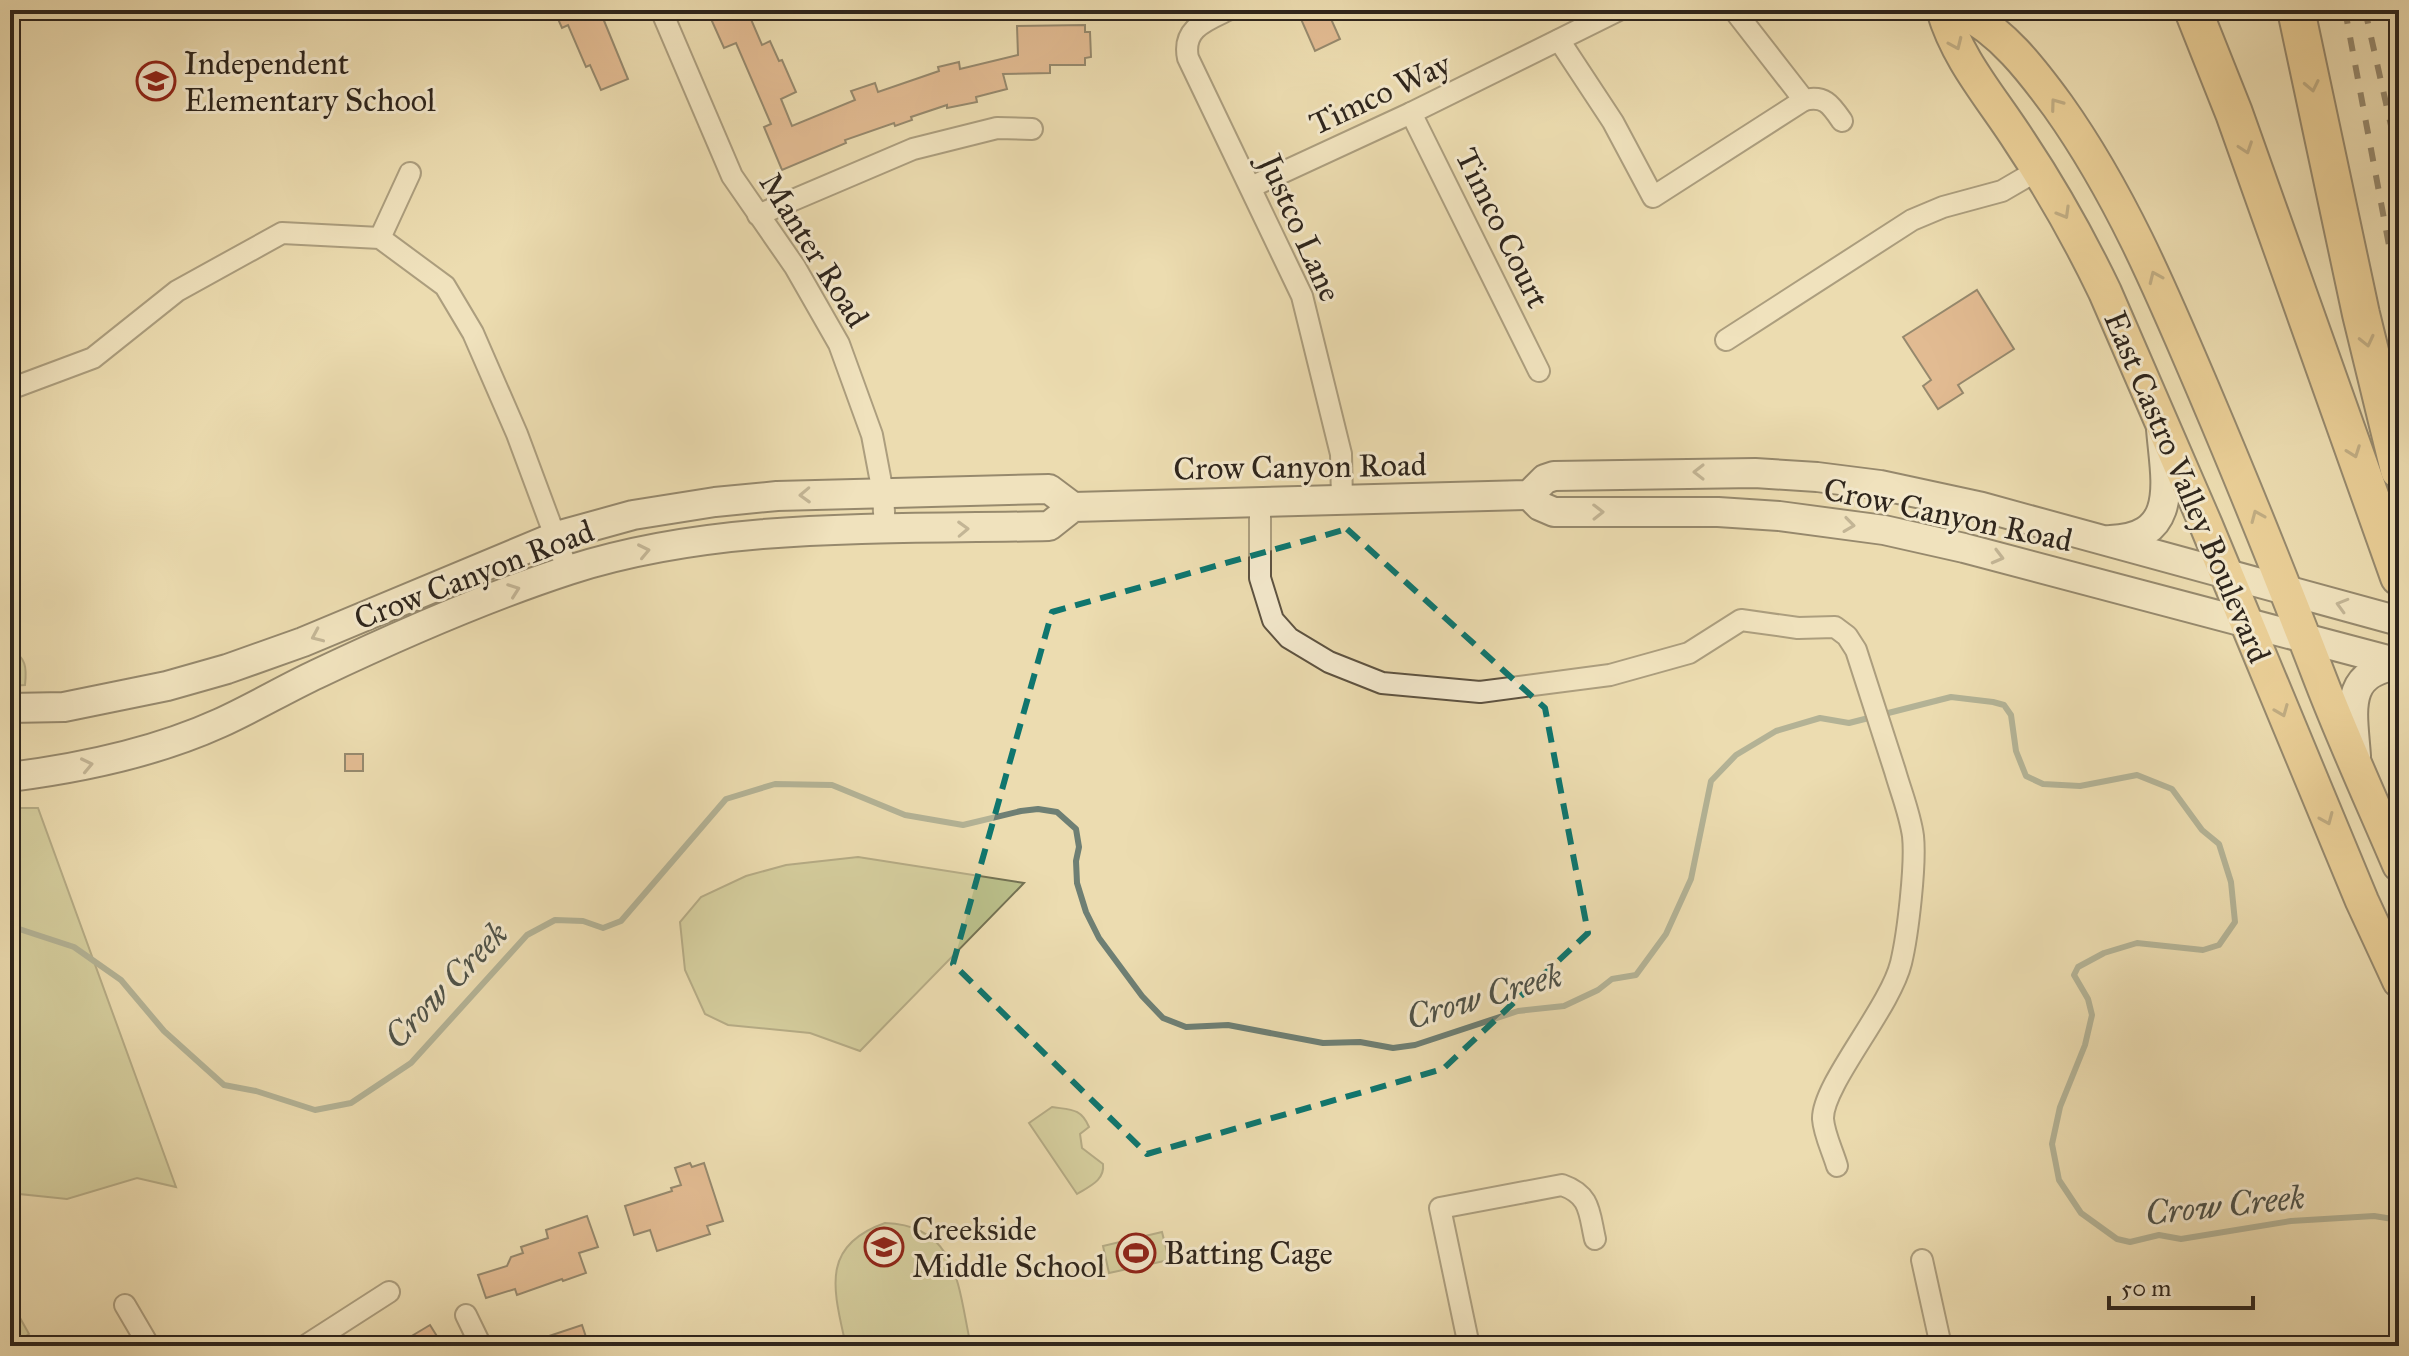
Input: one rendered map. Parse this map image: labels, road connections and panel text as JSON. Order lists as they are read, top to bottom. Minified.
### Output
{"streets":{"main road":["Crow Canyon Road","East Castro Valley Boulevard"],"street":["Timco Way","Justco Lane","Timco Court","Manter Road"]},"crossings":[["Timco Way","Justco Lane"],["Timco Way","Timco Court"],["Justco Lane","Crow Canyon Road"],["Manter Road","Crow Canyon Road"],["Crow Canyon Road","East Castro Valley Boulevard"]],"water":["Crow Creek"],"places":{"school or university":["Independent Elementary School","Creekside Middle School"],"sports":["Batting Cage"]},"scale_bar":"50 m"}
